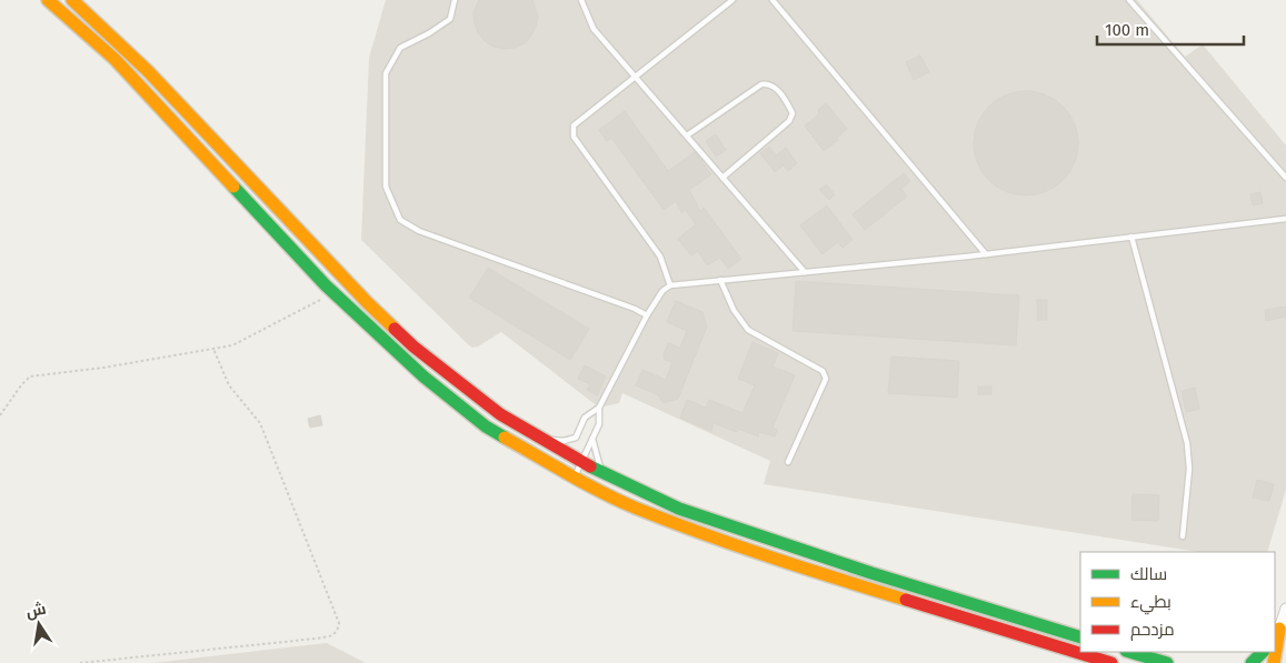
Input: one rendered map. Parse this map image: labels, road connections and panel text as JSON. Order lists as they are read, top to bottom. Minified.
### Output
{"legend":["سالك","بطيء","مزدحم"],"scale_bar":"100 m","north":"top"}
